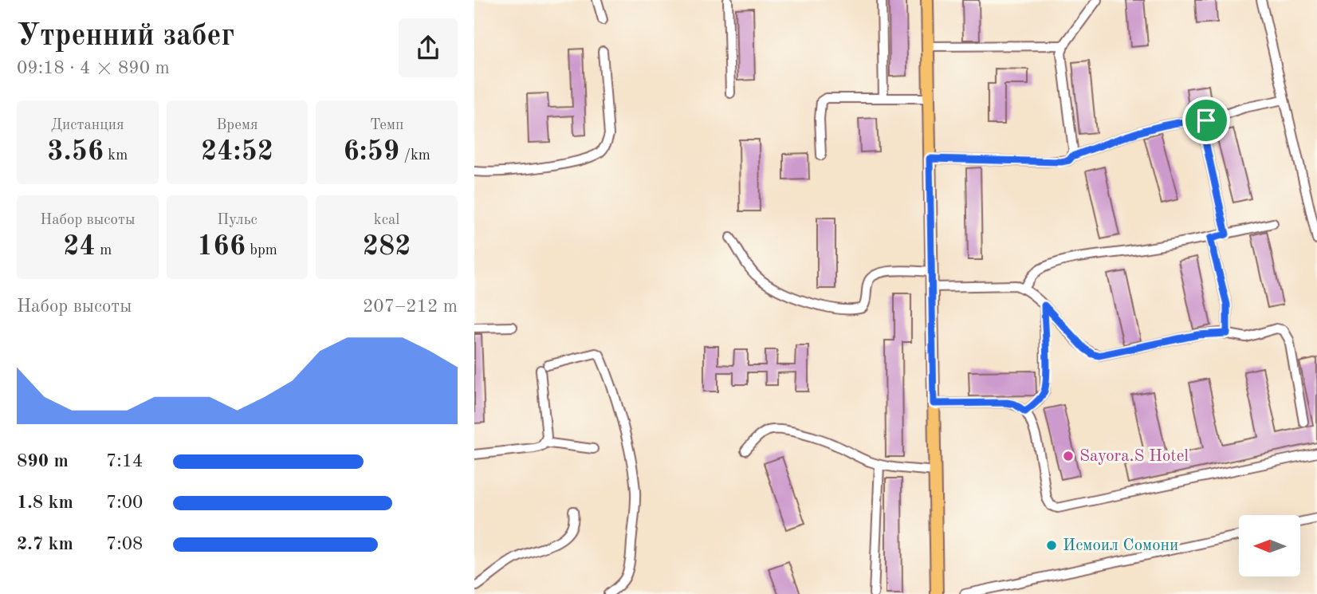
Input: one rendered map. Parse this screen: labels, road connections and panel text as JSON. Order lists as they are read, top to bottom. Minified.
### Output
{"places":["Sayora.S Hotel","Исмоил Сомони"],"north":"left","page":{"heading":["Утренний забег","09:18 · 4 × 890 m"],"stats":[["Дистанция","3.56 km"],["Время","24:52"],["Темп","6:59 /km"],["Набор высоты","24 m"],["Пульс","166 bpm"],["kcal","282"]],"chart":["Набор высоты","207–212 m"],"list":[{"name":"890 m","note":"7:14"},{"name":"1.8 km","note":"7:00"},{"name":"2.7 km","note":"7:08"}]}}
